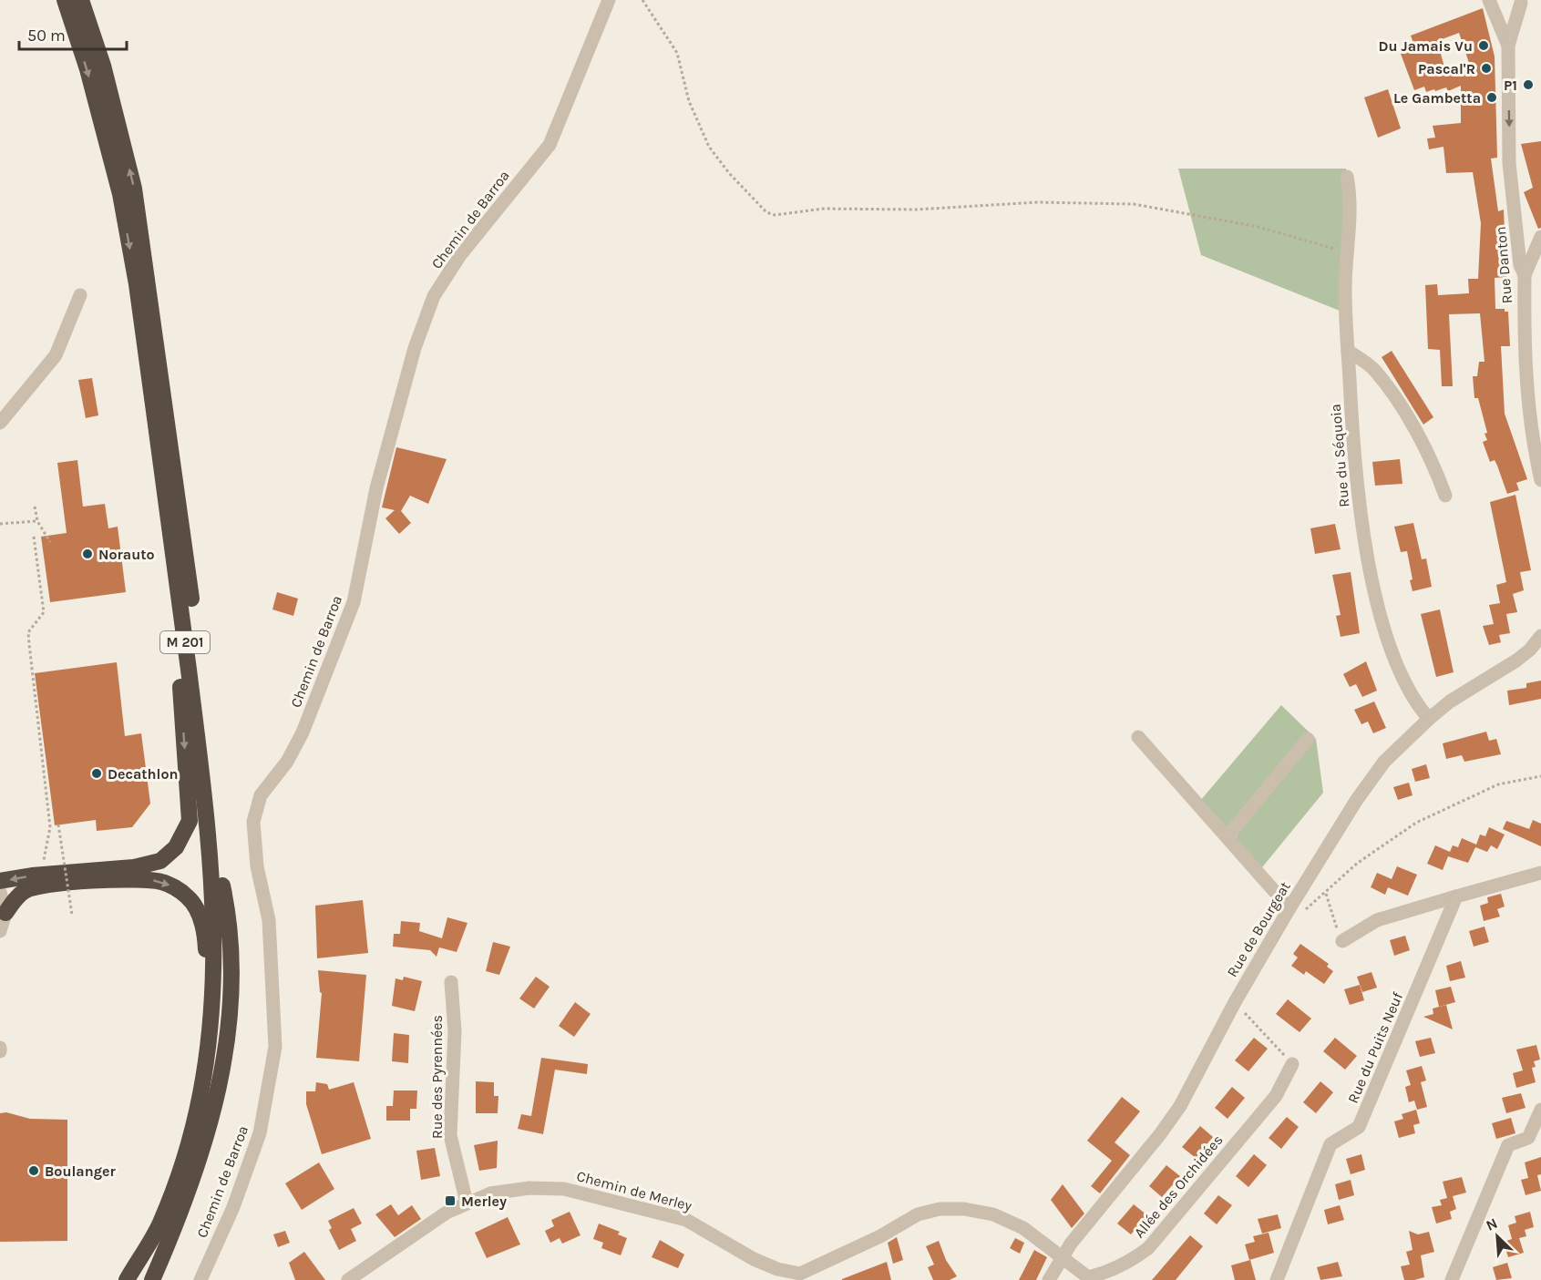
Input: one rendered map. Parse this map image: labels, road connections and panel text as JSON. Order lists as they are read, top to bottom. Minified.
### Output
{"streets":{"highway":["M 201"],"street":["Chemin de Barroa","Rue Danton","Rue du Séquoia","Rue de Bourgeat","Rue du Puits Neuf","Rue des Pyrennées","Allée des Orchidées","Chemin de Merley"]},"crossings":[["Rue du Séquoia","Rue de Bourgeat"],["Rue de Bourgeat","Allée des Orchidées"],["Rue de Bourgeat","Chemin de Merley"],["Rue des Pyrennées","Chemin de Merley"],["Allée des Orchidées","Chemin de Merley"]],"one_way":["Rue Danton"],"places":{"other":["Du Jamais Vu","Pascal'R","P1","Le Gambetta","Norauto","Decathlon","Boulanger"],"transit":["Merley"]},"scale_bar":"50 m","north":"top left"}
